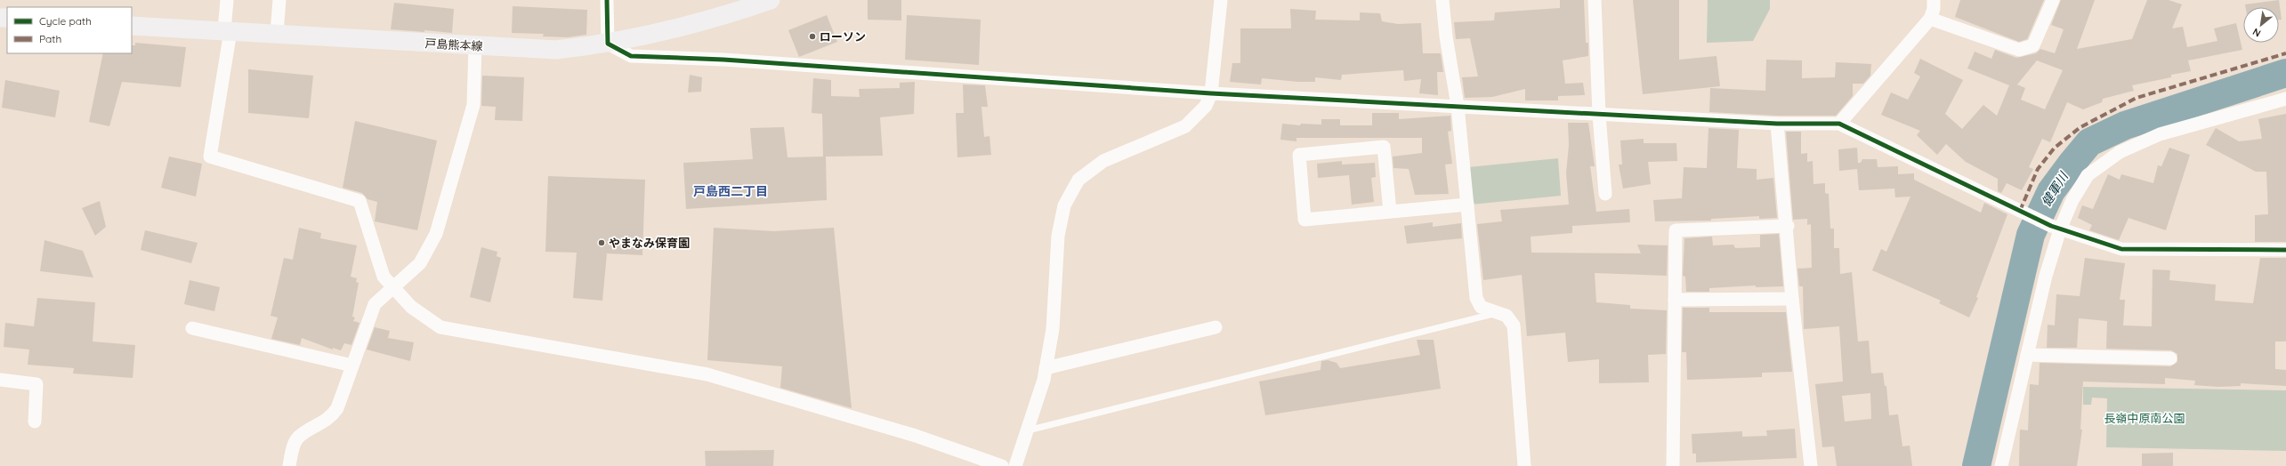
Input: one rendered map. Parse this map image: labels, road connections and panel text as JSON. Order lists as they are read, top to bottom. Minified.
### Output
{"streets":{"main road":["戸島熊本線"]},"districts":["戸島西二丁目"],"water":["健軍川"],"parks":["長嶺中原南公園"],"places":["ローソン","やまなみ保育園"],"legend":["Cycle path","Path"],"north":"bottom left"}
